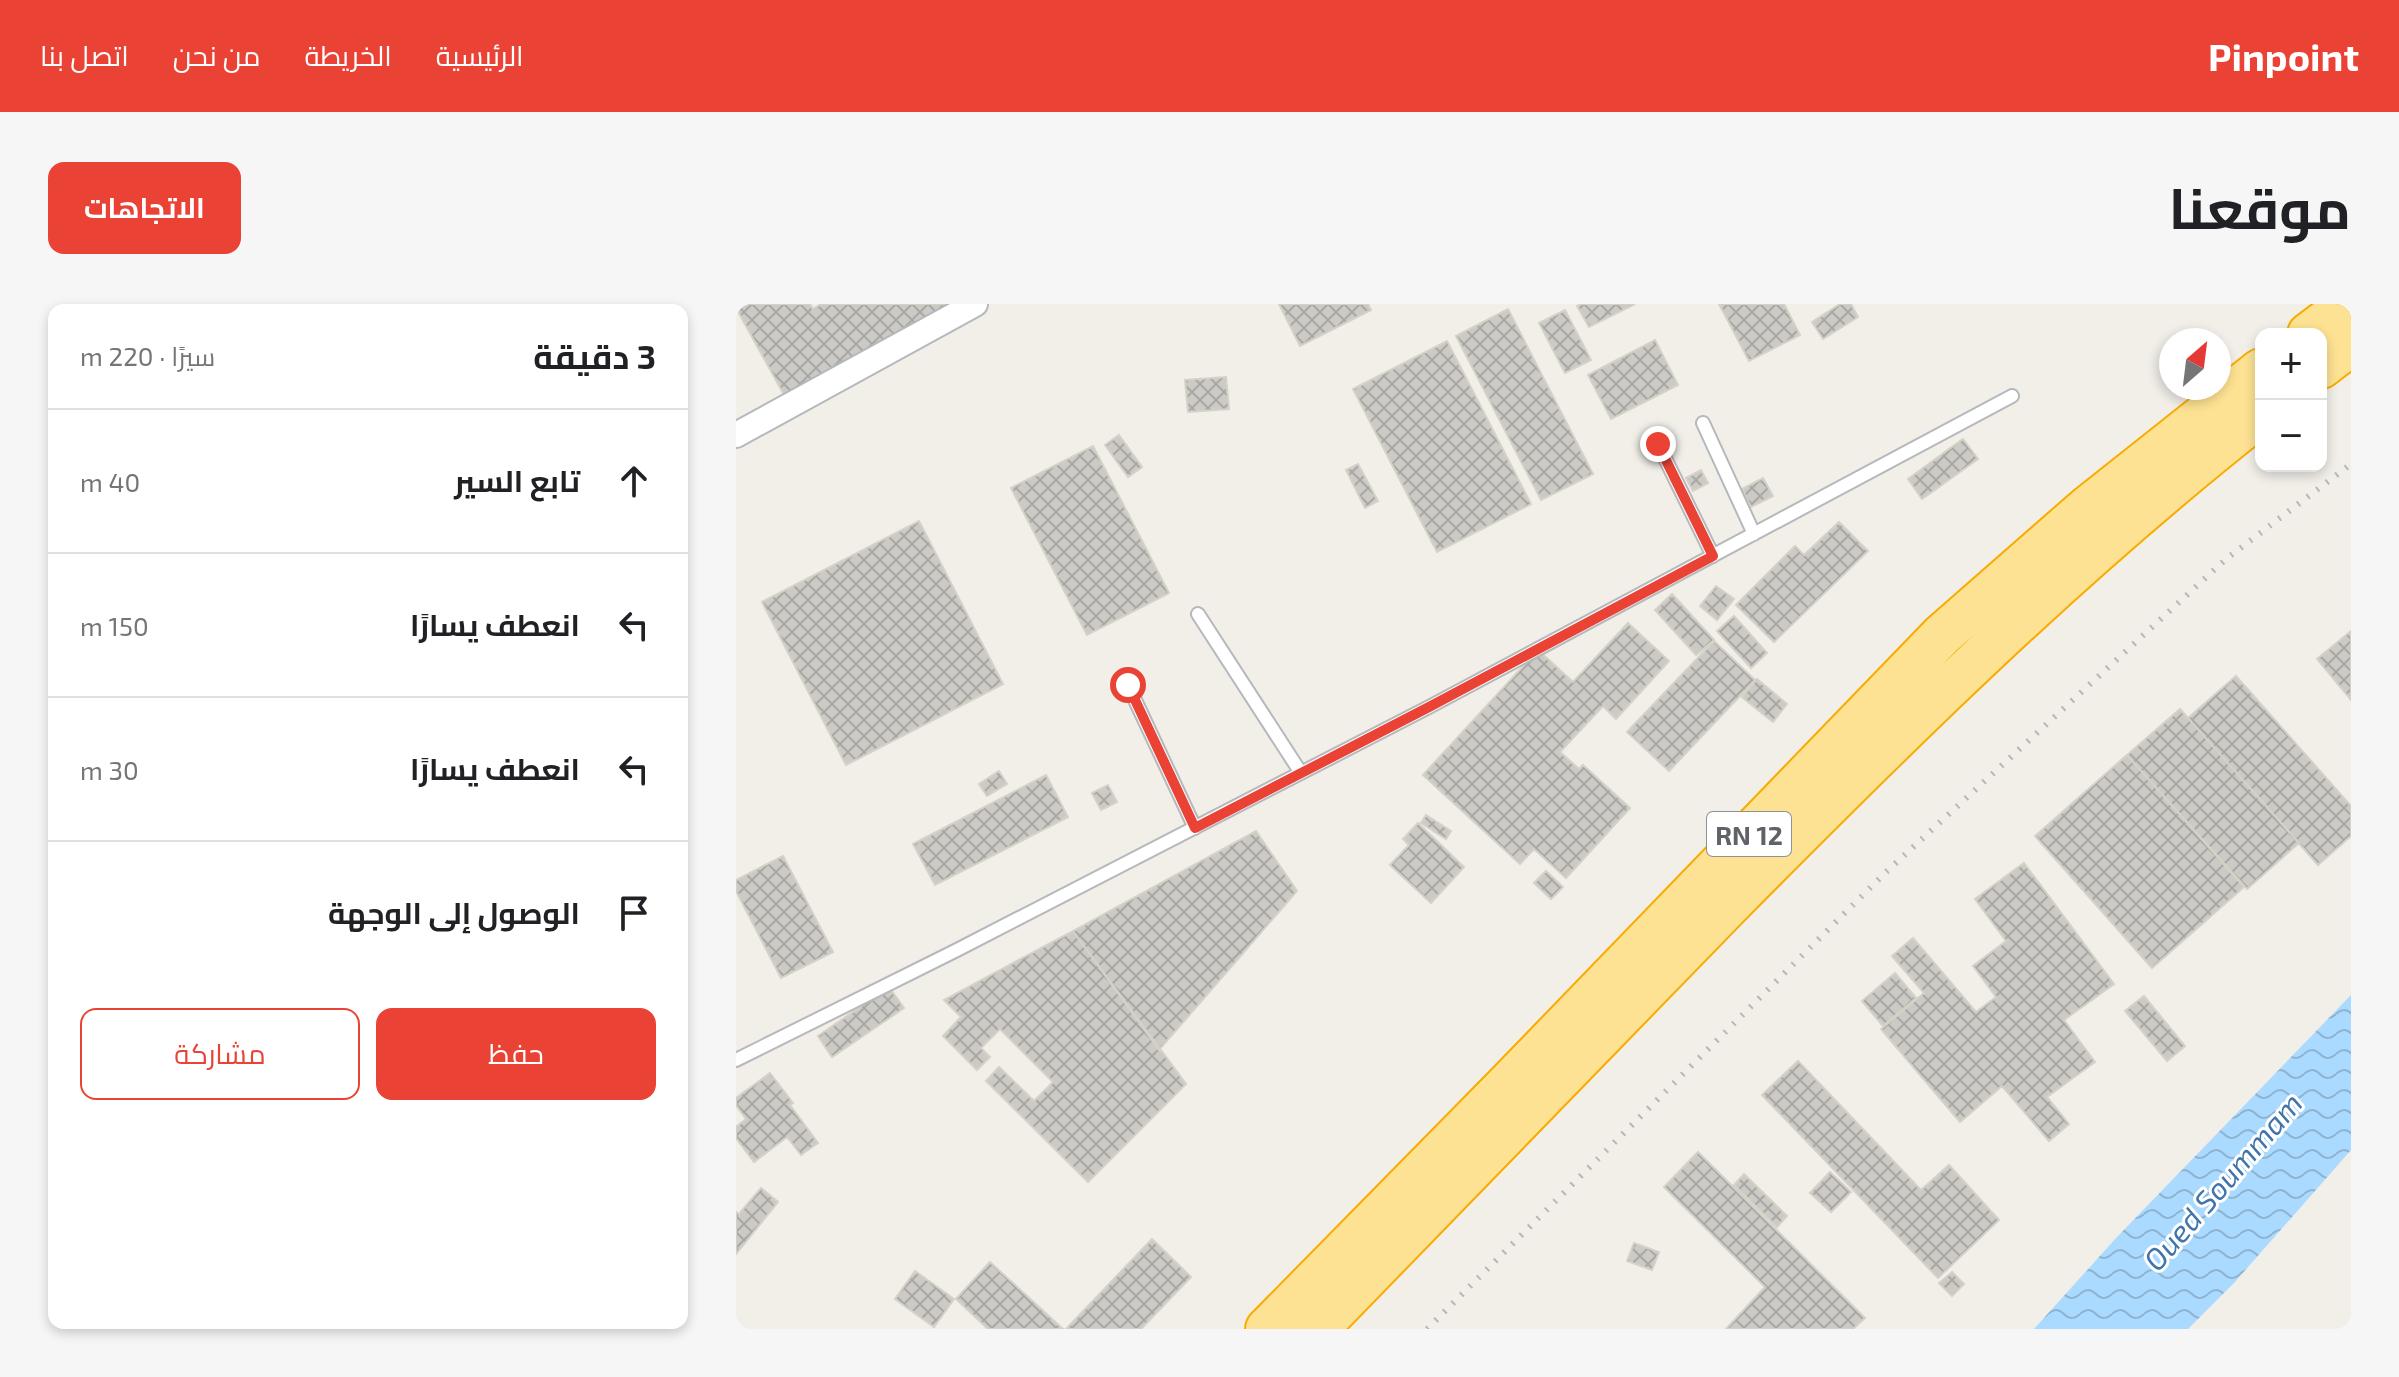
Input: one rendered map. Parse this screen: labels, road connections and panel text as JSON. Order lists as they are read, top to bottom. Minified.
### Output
{"streets":{"highway":["RN 12"]},"water":["Oued Soummam"],"north":"top right","page":{"header":"Pinpoint","nav":["الرئيسية","الخريطة","من نحن","اتصل بنا"],"title":"موقعنا","buttons":["الاتجاهات",["حفظ","مشاركة"]],"heading":["3 دقيقة","سيرًا · 220 m"],"map_buttons":["+","−"],"list":[["تابع السير","40 m"],["انعطف يسارًا","150 m"],["انعطف يسارًا","30 m"],"الوصول إلى الوجهة"]}}
